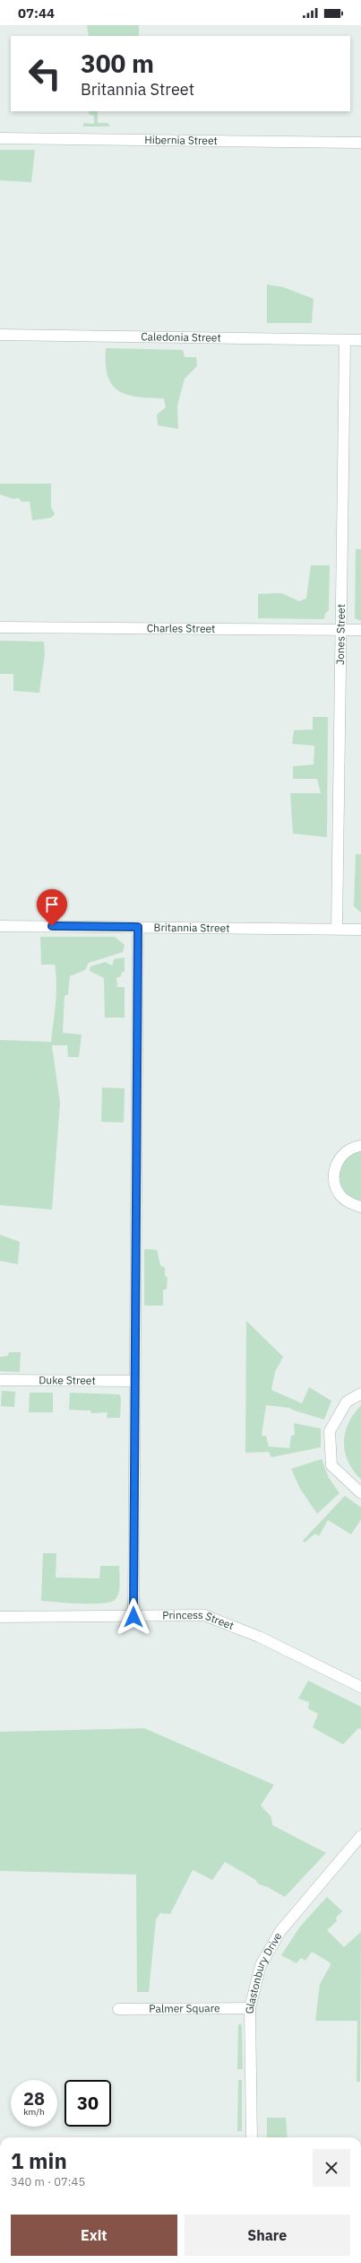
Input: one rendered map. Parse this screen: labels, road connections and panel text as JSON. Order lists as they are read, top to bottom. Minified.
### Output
{"streets":{"street":["Hibernia Street","Caledonia Street","Charles Street","Jones Street","Britannia Street","Duke Street","Princess Street","Glastonbury Drive","Palmer Square"]},"crossings":[["Caledonia Street","Jones Street"],["Charles Street","Jones Street"],["Jones Street","Britannia Street"],["Glastonbury Drive","Palmer Square"]],"page":{"status":"07:44","turn":["300 m","Britannia Street"],"speed":"28 km/h","limit":"30","heading":["1 min","340 m · 07:45"],"buttons":["Exit","Share"]}}
